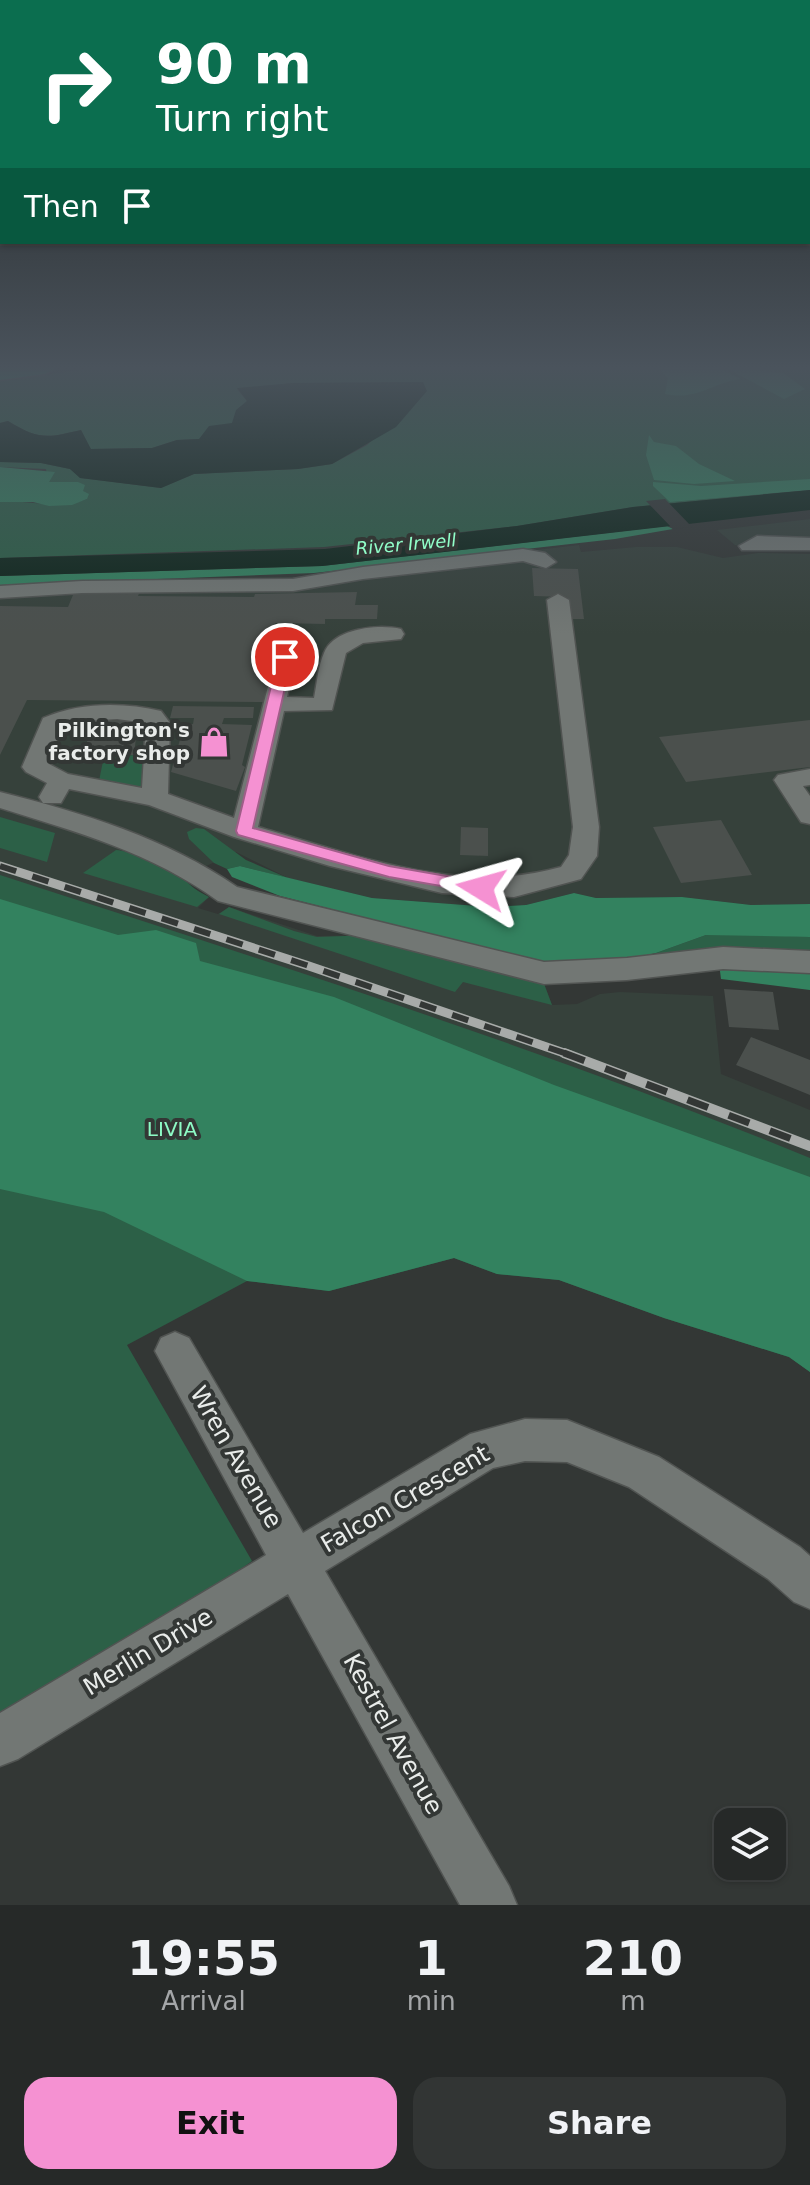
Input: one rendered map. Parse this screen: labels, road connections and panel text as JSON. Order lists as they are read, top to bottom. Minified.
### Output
{"streets":{"street":["Wren Avenue","Falcon Crescent","Merlin Drive","Kestrel Avenue"]},"crossings":[["Wren Avenue","Falcon Crescent"],["Wren Avenue","Merlin Drive"],["Wren Avenue","Kestrel Avenue"],["Falcon Crescent","Merlin Drive"],["Falcon Crescent","Kestrel Avenue"],["Merlin Drive","Kestrel Avenue"]],"water":["River Irwell"],"parks":["LIVIA"],"places":{"shop":["Pilkington's factory shop"]},"page":{"turn":["90 m","Turn right"],"then":"Then","eta":["19:55","Arrival","1","min","210","m"],"buttons":["Exit","Share"]}}
